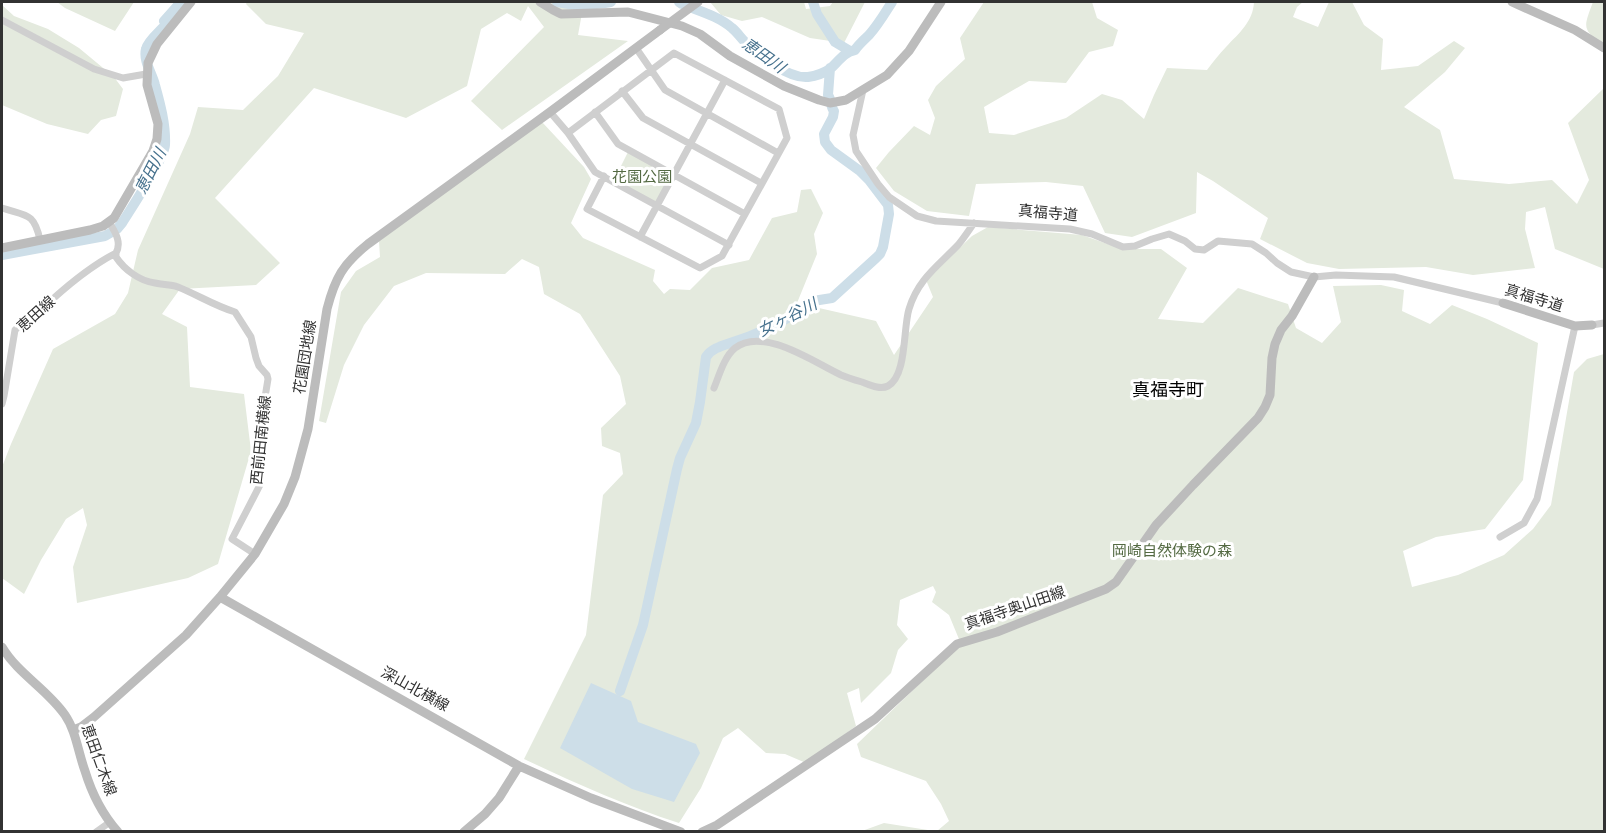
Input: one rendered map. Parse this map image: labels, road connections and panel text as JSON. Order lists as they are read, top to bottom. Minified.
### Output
{"streets":{"street":["真福寺道","恵田線","花園団地線","西前田南横線","真福寺奥山田線","深山北横線","恵田仁木線"]},"crossings":[["真福寺道","真福寺奥山田線"],["恵田線","西前田南横線"],["花園団地線","西前田南横線"],["花園団地線","深山北横線"],["花園団地線","恵田仁木線"]],"districts":["真福寺町"],"water":["恵田川","女ヶ谷川"],"parks":["花園公園","岡崎自然体験の森"]}
